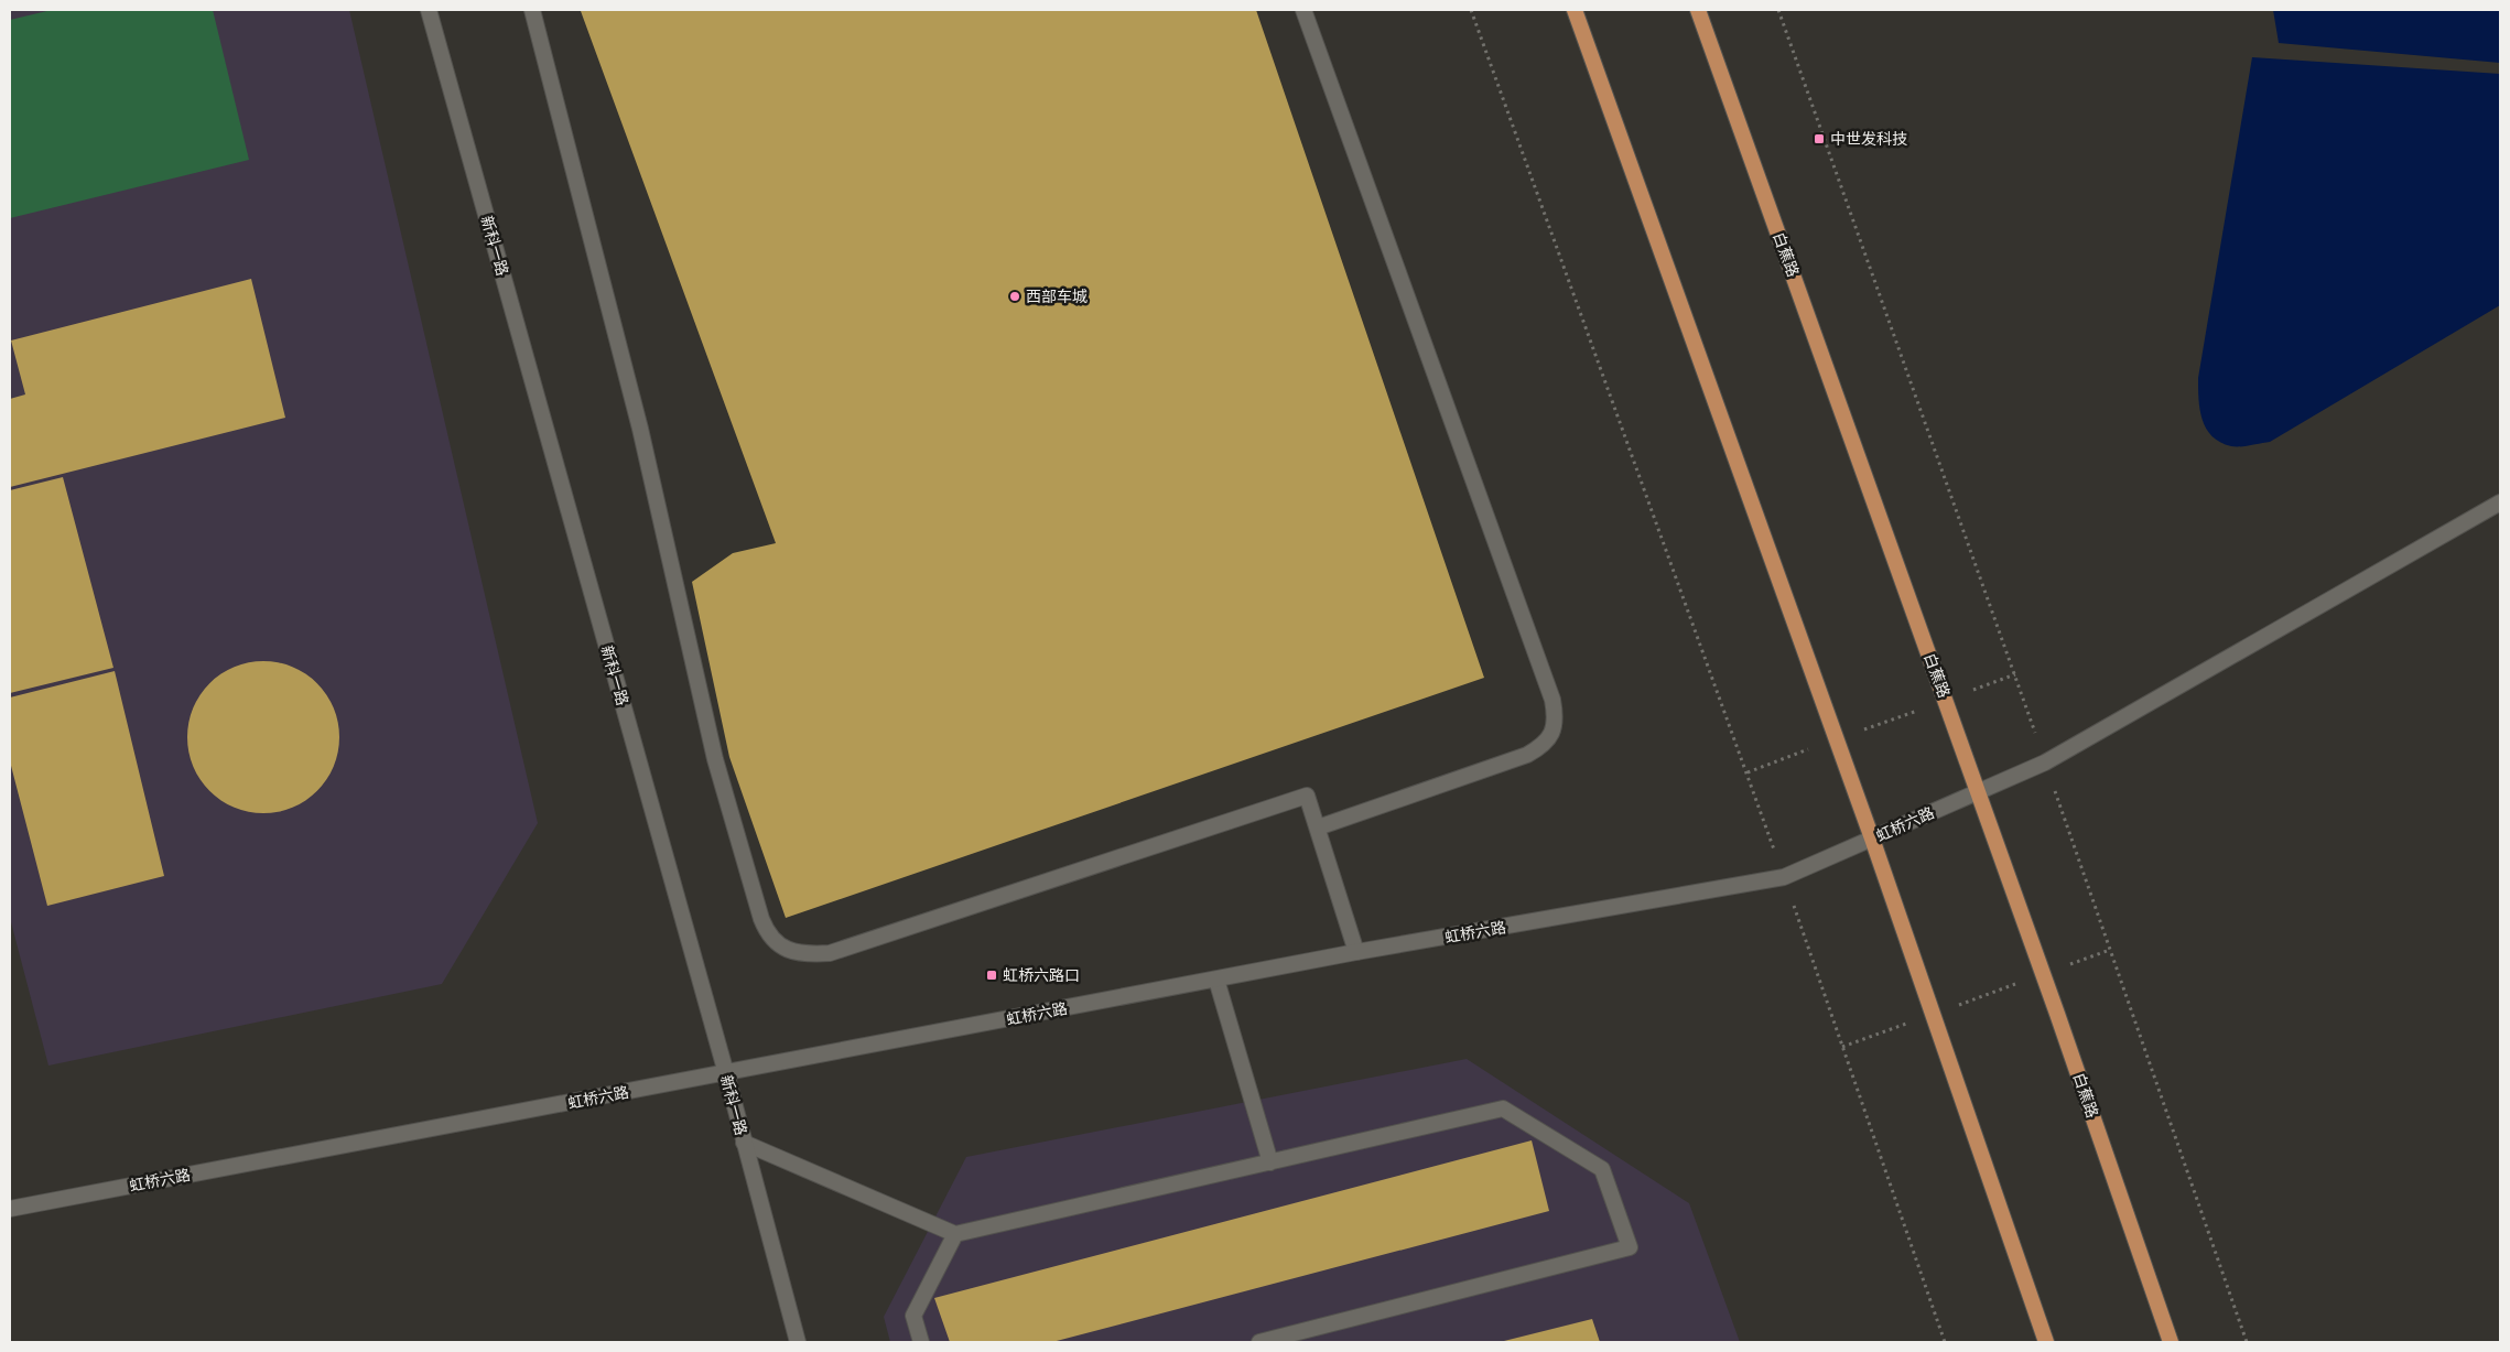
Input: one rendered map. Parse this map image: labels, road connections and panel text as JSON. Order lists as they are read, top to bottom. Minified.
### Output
{"streets":{"main road":["白蕉路"],"street":["新科一路","虹桥六路"]},"crossings":[["新科一路","虹桥六路"],["白蕉路","虹桥六路"]],"places":{"transit":["中世发科技","虹桥六路口"],"other":["西部车城"]}}
